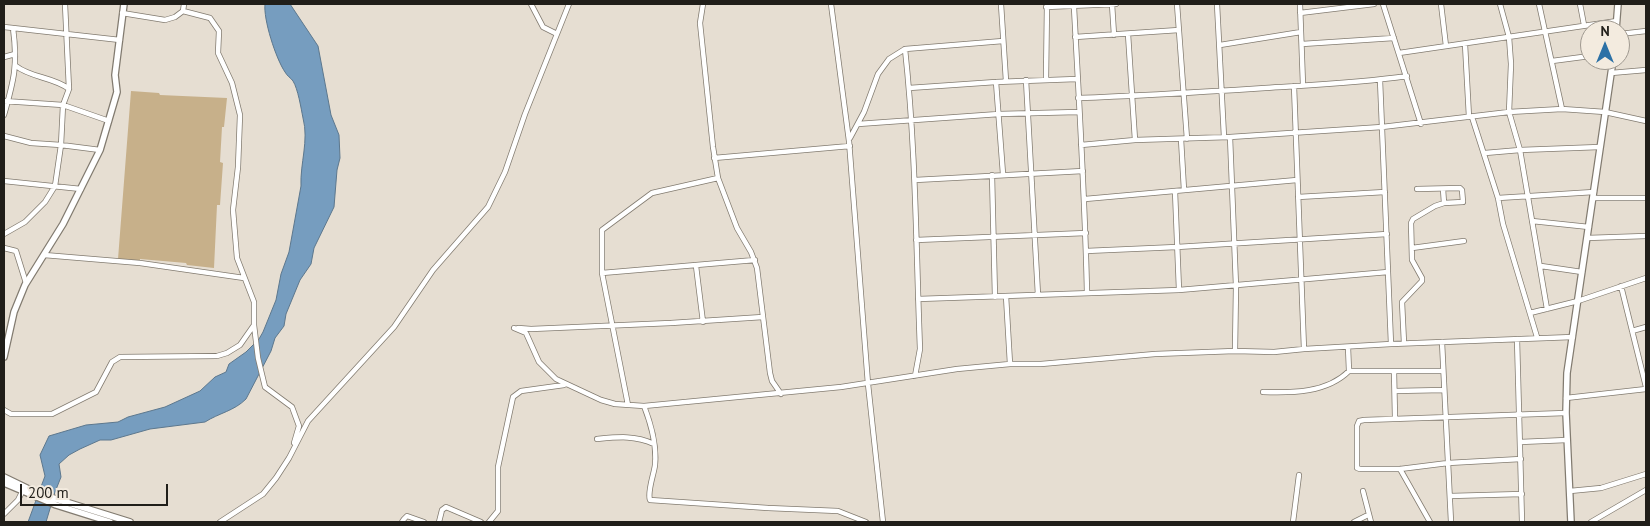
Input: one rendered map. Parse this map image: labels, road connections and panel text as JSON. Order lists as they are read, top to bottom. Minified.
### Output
{"scale_bar":"200 m","north":"top"}
